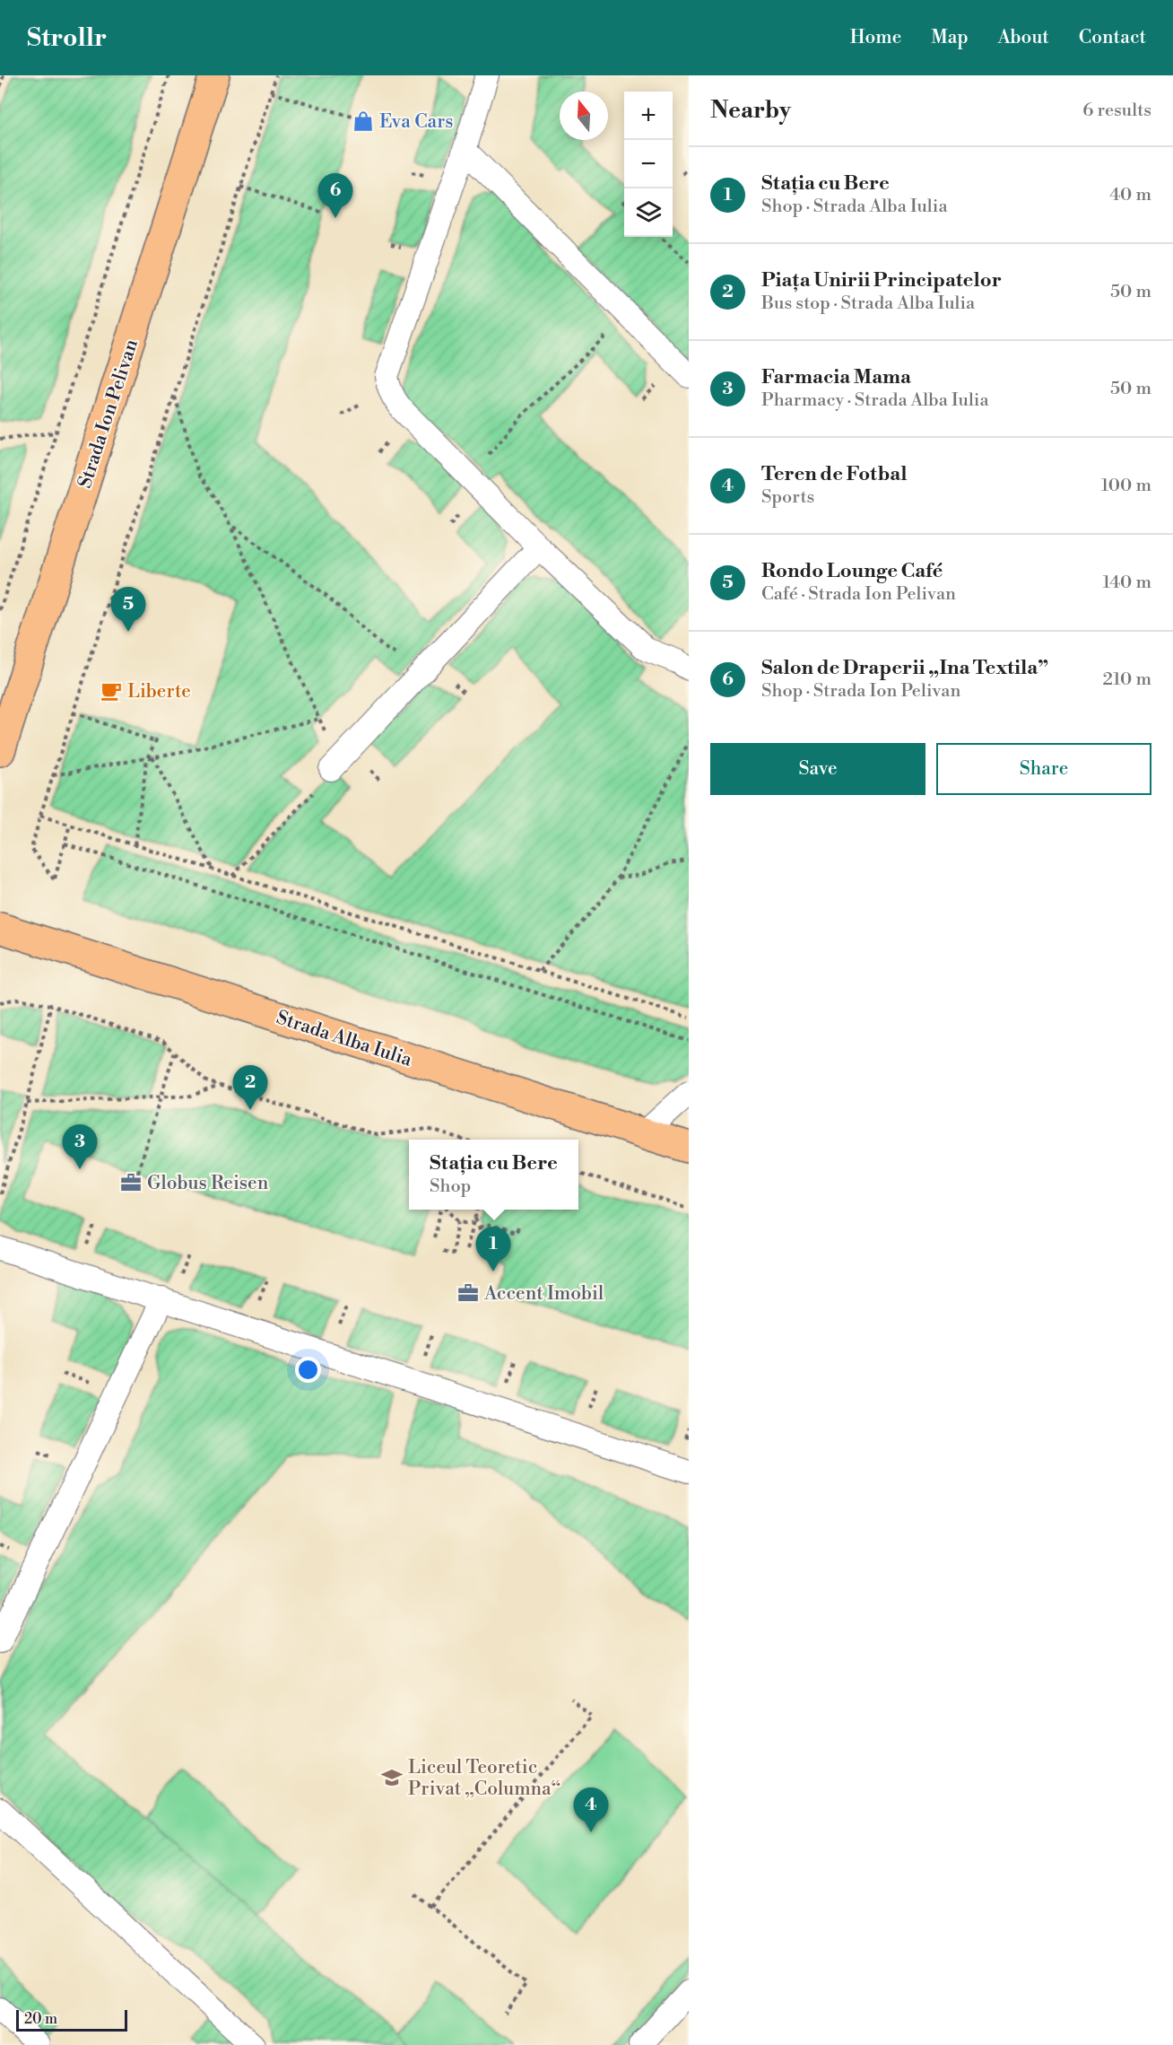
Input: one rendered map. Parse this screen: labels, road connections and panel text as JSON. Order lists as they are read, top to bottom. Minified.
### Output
{"streets":{"main road":["Strada Ion Pelivan","Strada Alba Iulia"]},"places":{"shop":["Eva Cars"],"cafe":["Liberte"],"office":["Globus Reisen","Accent Imobil"],"school or university":["Liceul Teoretic Privat „Columna“"]},"scale_bar":"20 m","north":"top","page":{"header":"Strollr","nav":["Home","Map","About","Contact"],"heading":["Nearby","6 results"],"map_buttons":["+","−"],"list":[{"mark":"1","name":"Stația cu Bere","note":"Shop · Strada Alba Iulia","value":"40 m"},{"mark":"2","name":"Piața Unirii Principatelor","note":"Bus stop · Strada Alba Iulia","value":"50 m"},{"mark":"3","name":"Farmacia Mama","note":"Pharmacy · Strada Alba Iulia","value":"50 m"},{"mark":"4","name":"Teren de Fotbal","note":"Sports","value":"100 m"},{"mark":"5","name":"Rondo Lounge Café","note":"Café · Strada Ion Pelivan","value":"140 m"},{"mark":"6","name":"Salon de Draperii „Ina Textila”","note":"Shop · Strada Ion Pelivan","value":"210 m"}],"pins":["6","5","2","3","1","4"],"buttons":["Save","Share"],"popup":["Stația cu Bere","Shop"],"scale":"20 m"}}
